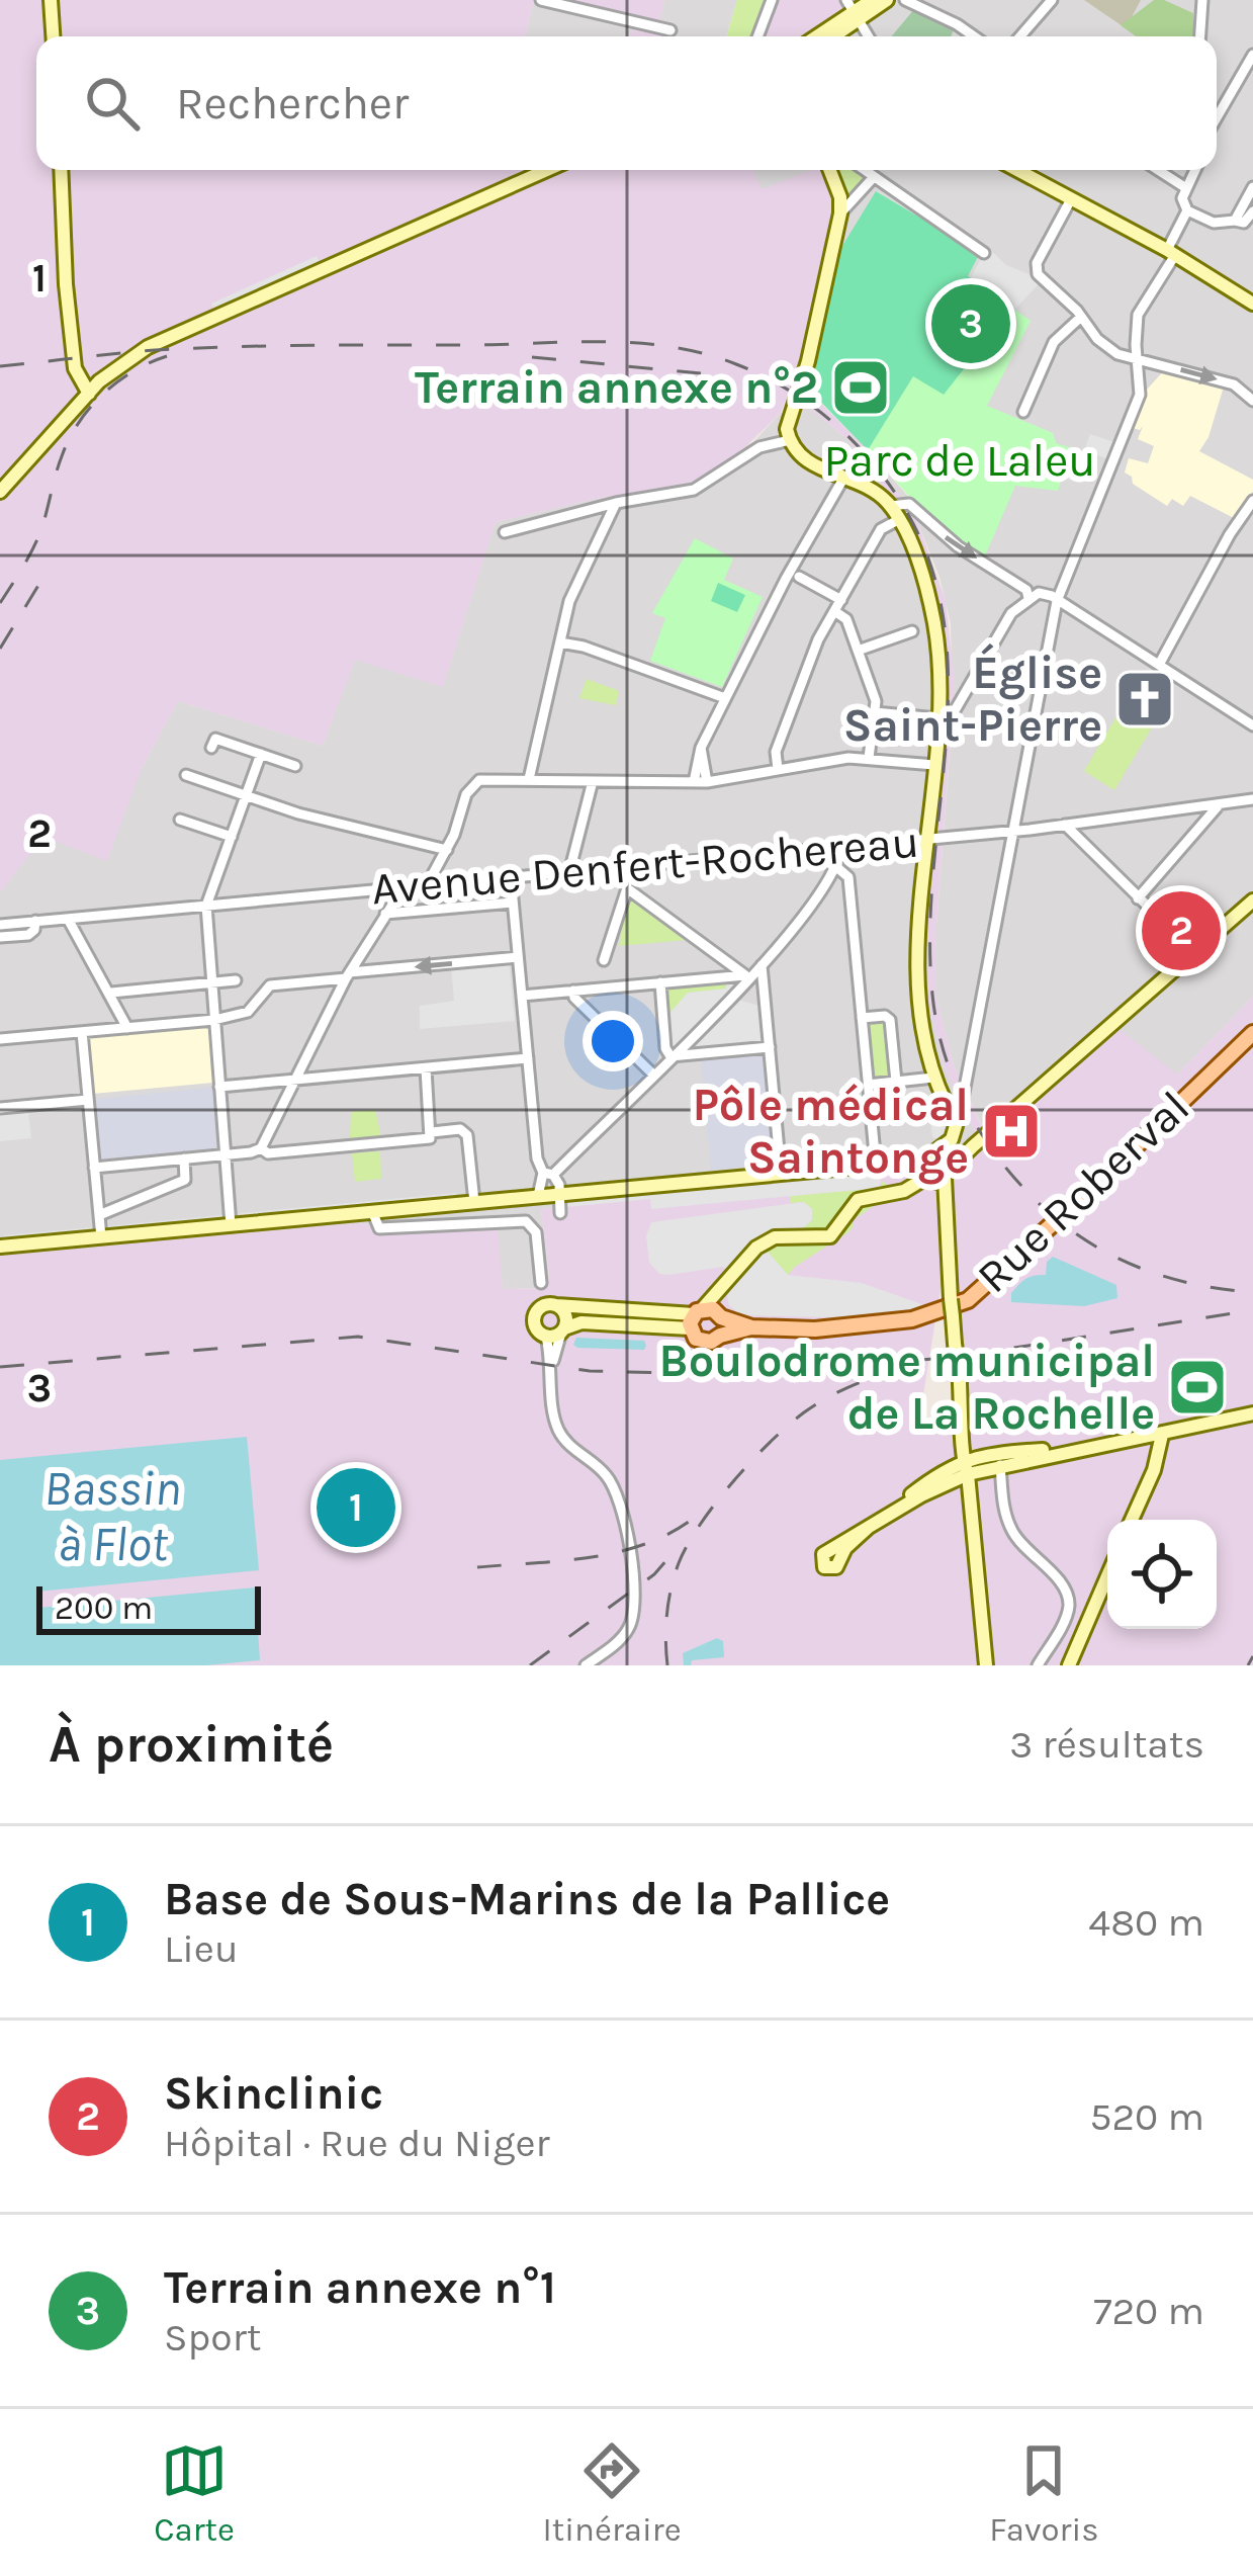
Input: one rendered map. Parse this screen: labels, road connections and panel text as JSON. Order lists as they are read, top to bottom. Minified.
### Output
{"streets":{"main road":["Rue Roberval"],"street":["Avenue Denfert-Rochereau"]},"water":["Bassin à Flot"],"parks":["Parc de Laleu"],"places":{"sports":["Terrain annexe n°2","Boulodrome municipal de La Rochelle"],"church":["Église Saint-Pierre"],"hospital":["Pôle médical Saintonge"]},"scale_bar":"200 m","page":{"search":"Rechercher","pins":["3","2","1"],"scale":"200 m","heading":["À proximité","3 résultats"],"list":[{"mark":"1","name":"Base de Sous-Marins de la Pallice","note":"Lieu","value":"480 m"},{"mark":"2","name":"Skinclinic","note":"Hôpital · Rue du Niger","value":"520 m"},{"mark":"3","name":"Terrain annexe n°1","note":"Sport","value":"720 m"}],"nav":["Carte","Itinéraire","Favoris"]},"grid":{"rows":["1","2","3"]}}
